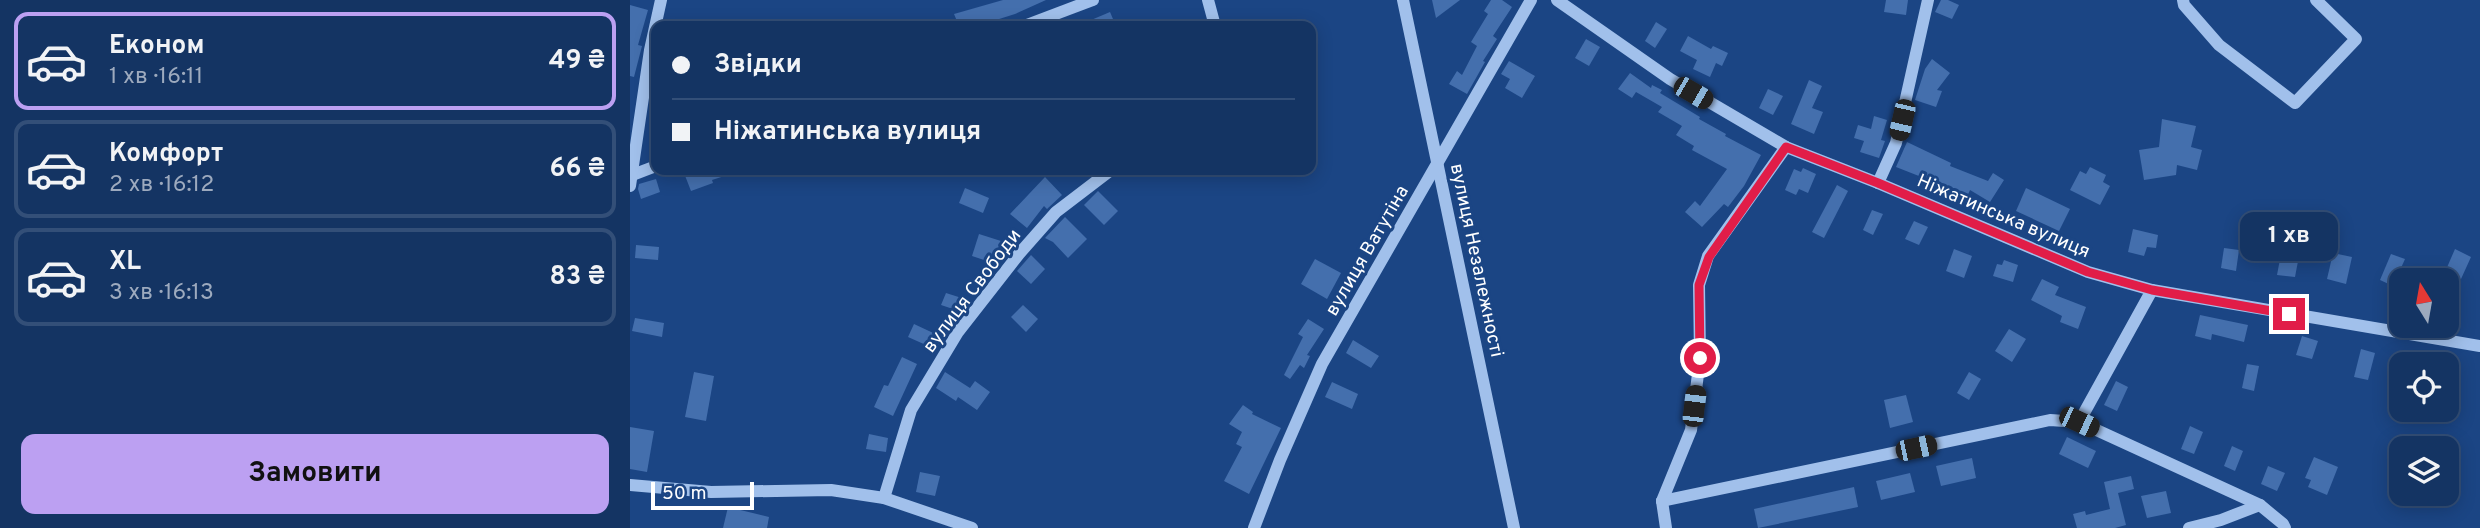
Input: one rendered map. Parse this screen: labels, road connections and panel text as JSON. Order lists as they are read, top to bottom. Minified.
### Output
{"streets":{"street":["Ніжатинська вулиця","вулиця Ватутіна","вулиця Незалежності","вулиця Свободи"]},"crossings":[["вулиця Ватутіна","вулиця Незалежності"]],"scale_bar":"50 m","north":"top","page":{"list":[{"name":"Економ","note":"1 хв · 16:11","value":"49 ₴"},{"name":"Комфорт","note":"2 хв · 16:12","value":"66 ₴"},{"name":"XL","note":"3 хв · 16:13","value":"83 ₴"}],"banner":["Звідки","Ніжатинська вулиця"],"bubble":"1 хв","buttons":"Замовити","scale":"50 m"}}
